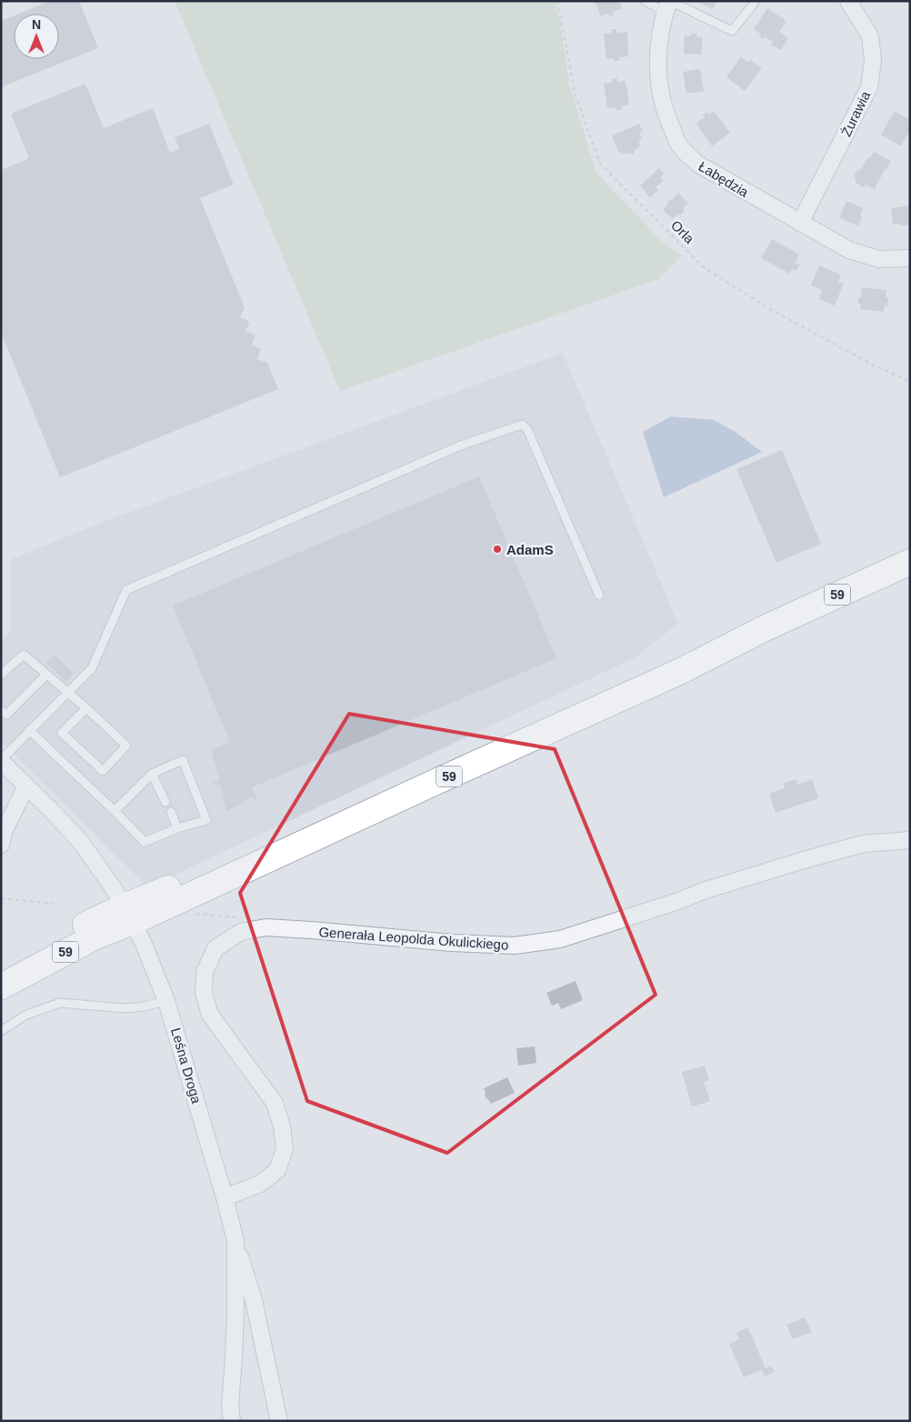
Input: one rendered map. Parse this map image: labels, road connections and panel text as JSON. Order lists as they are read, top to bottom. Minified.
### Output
{"streets":{"main road":["59"],"street":["Żurawia","Łabędzia","Generała Leopolda Okulickiego","Leśna Droga"],"path":["Orla"]},"crossings":[["Żurawia","Łabędzia"],["59","Leśna Droga"],["Generała Leopolda Okulickiego","Leśna Droga"]],"places":["AdamS"],"north":"top"}
